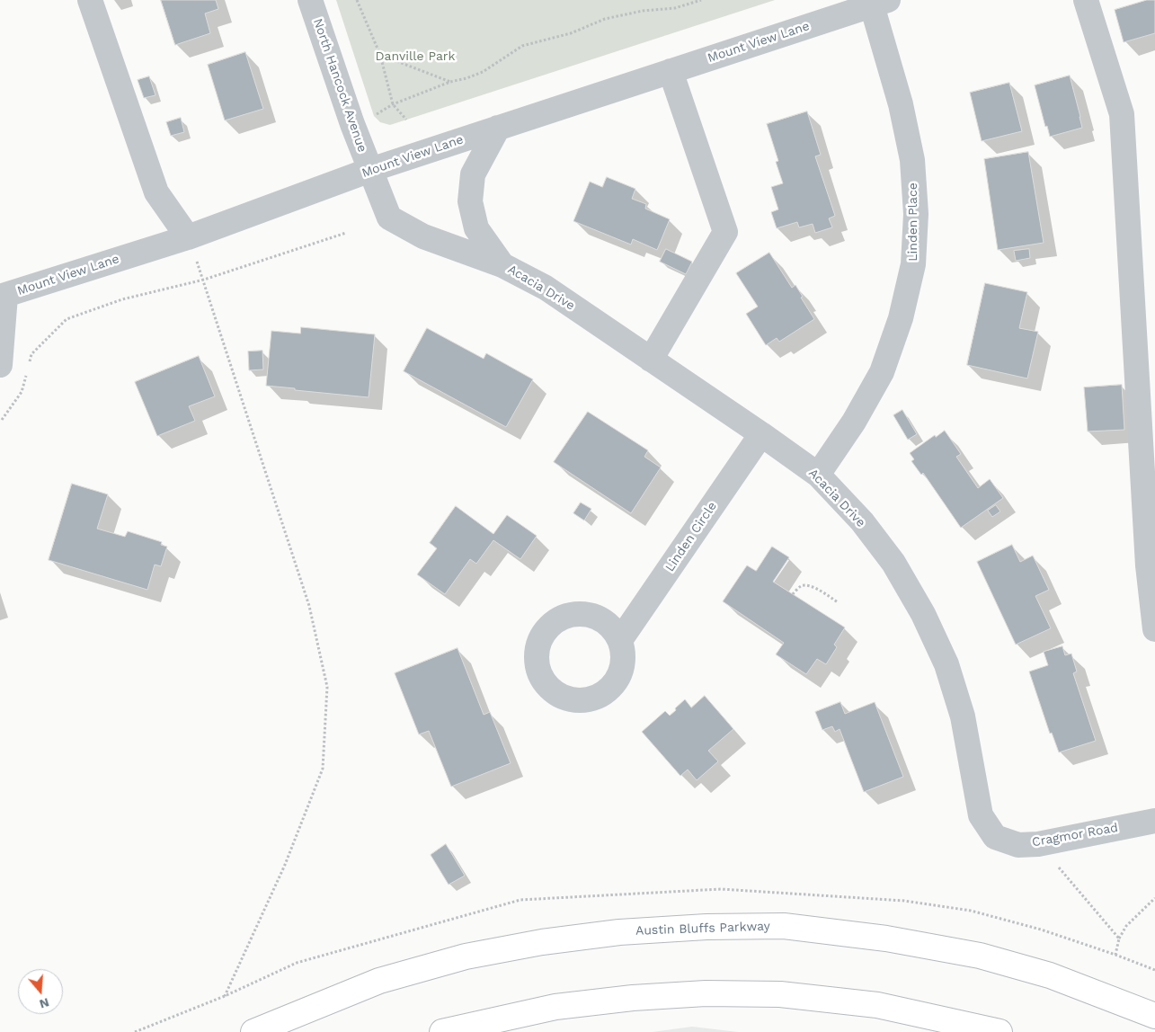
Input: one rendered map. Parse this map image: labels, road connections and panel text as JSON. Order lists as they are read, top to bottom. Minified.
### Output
{"streets":{"main road":["Austin Bluffs Parkway"],"street":["Mount View Lane","North Hancock Avenue","Linden Place","Acacia Drive","Linden Circle","Cragmor Road"]},"crossings":[["Mount View Lane","North Hancock Avenue"],["Mount View Lane","Linden Place"],["Mount View Lane","Acacia Drive"],["North Hancock Avenue","Acacia Drive"],["Linden Place","Acacia Drive"],["Acacia Drive","Linden Circle"],["Acacia Drive","Cragmor Road"]],"parks":["Danville Park"],"north":"bottom"}
